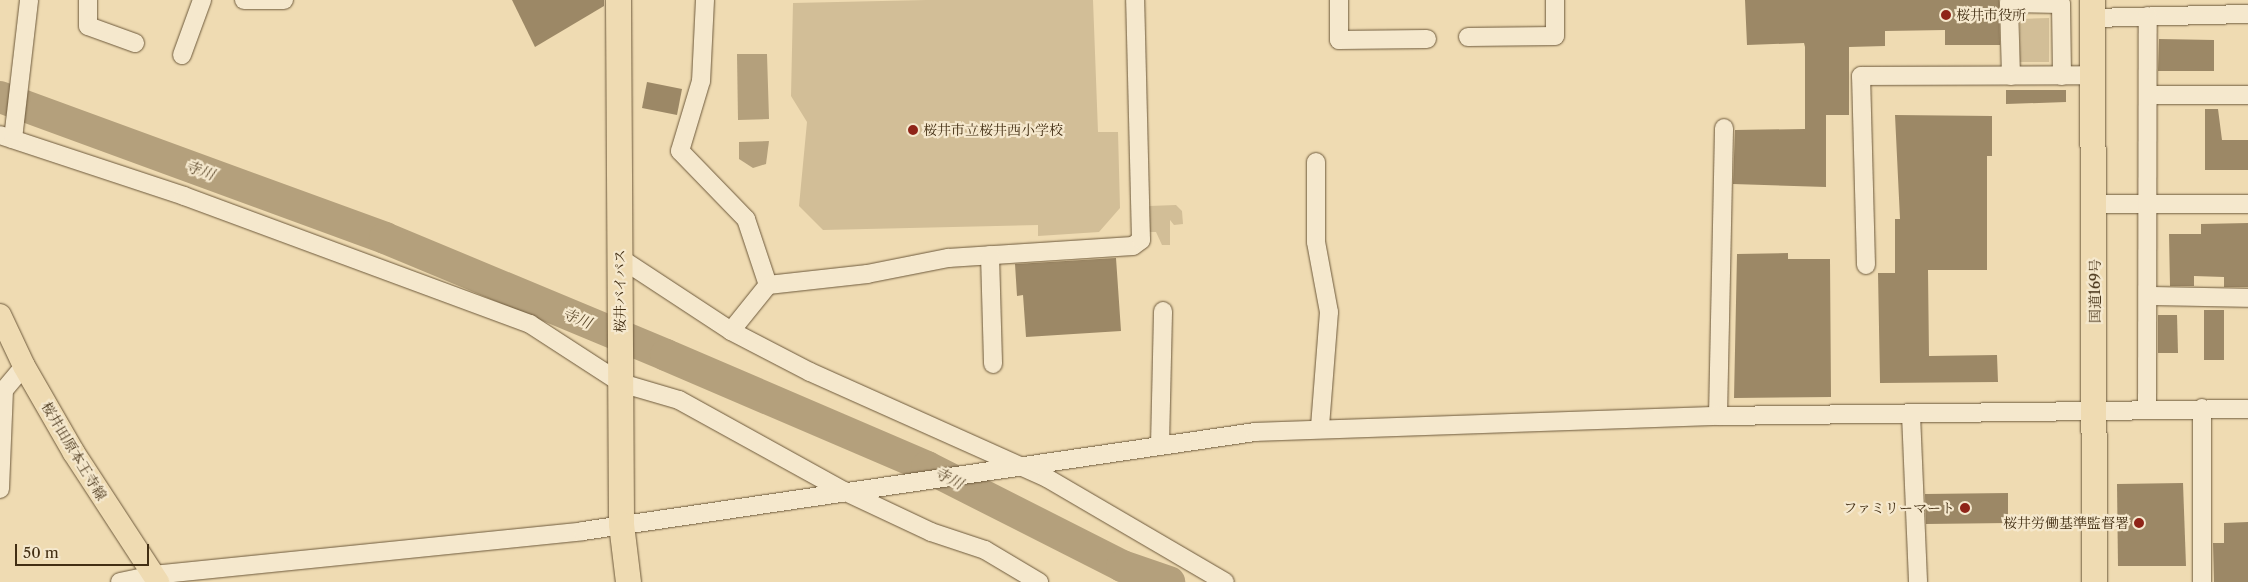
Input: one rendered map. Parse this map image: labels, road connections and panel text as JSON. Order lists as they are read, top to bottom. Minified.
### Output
{"streets":{"highway":["桜井バイパス","国道169号"],"main road":["桜井田原本王寺線"]},"water":["寺川"],"places":["桜井市役所","桜井市立桜井西小学校","ファミリーマート","桜井労働基準監督署"],"scale_bar":"50 m"}
